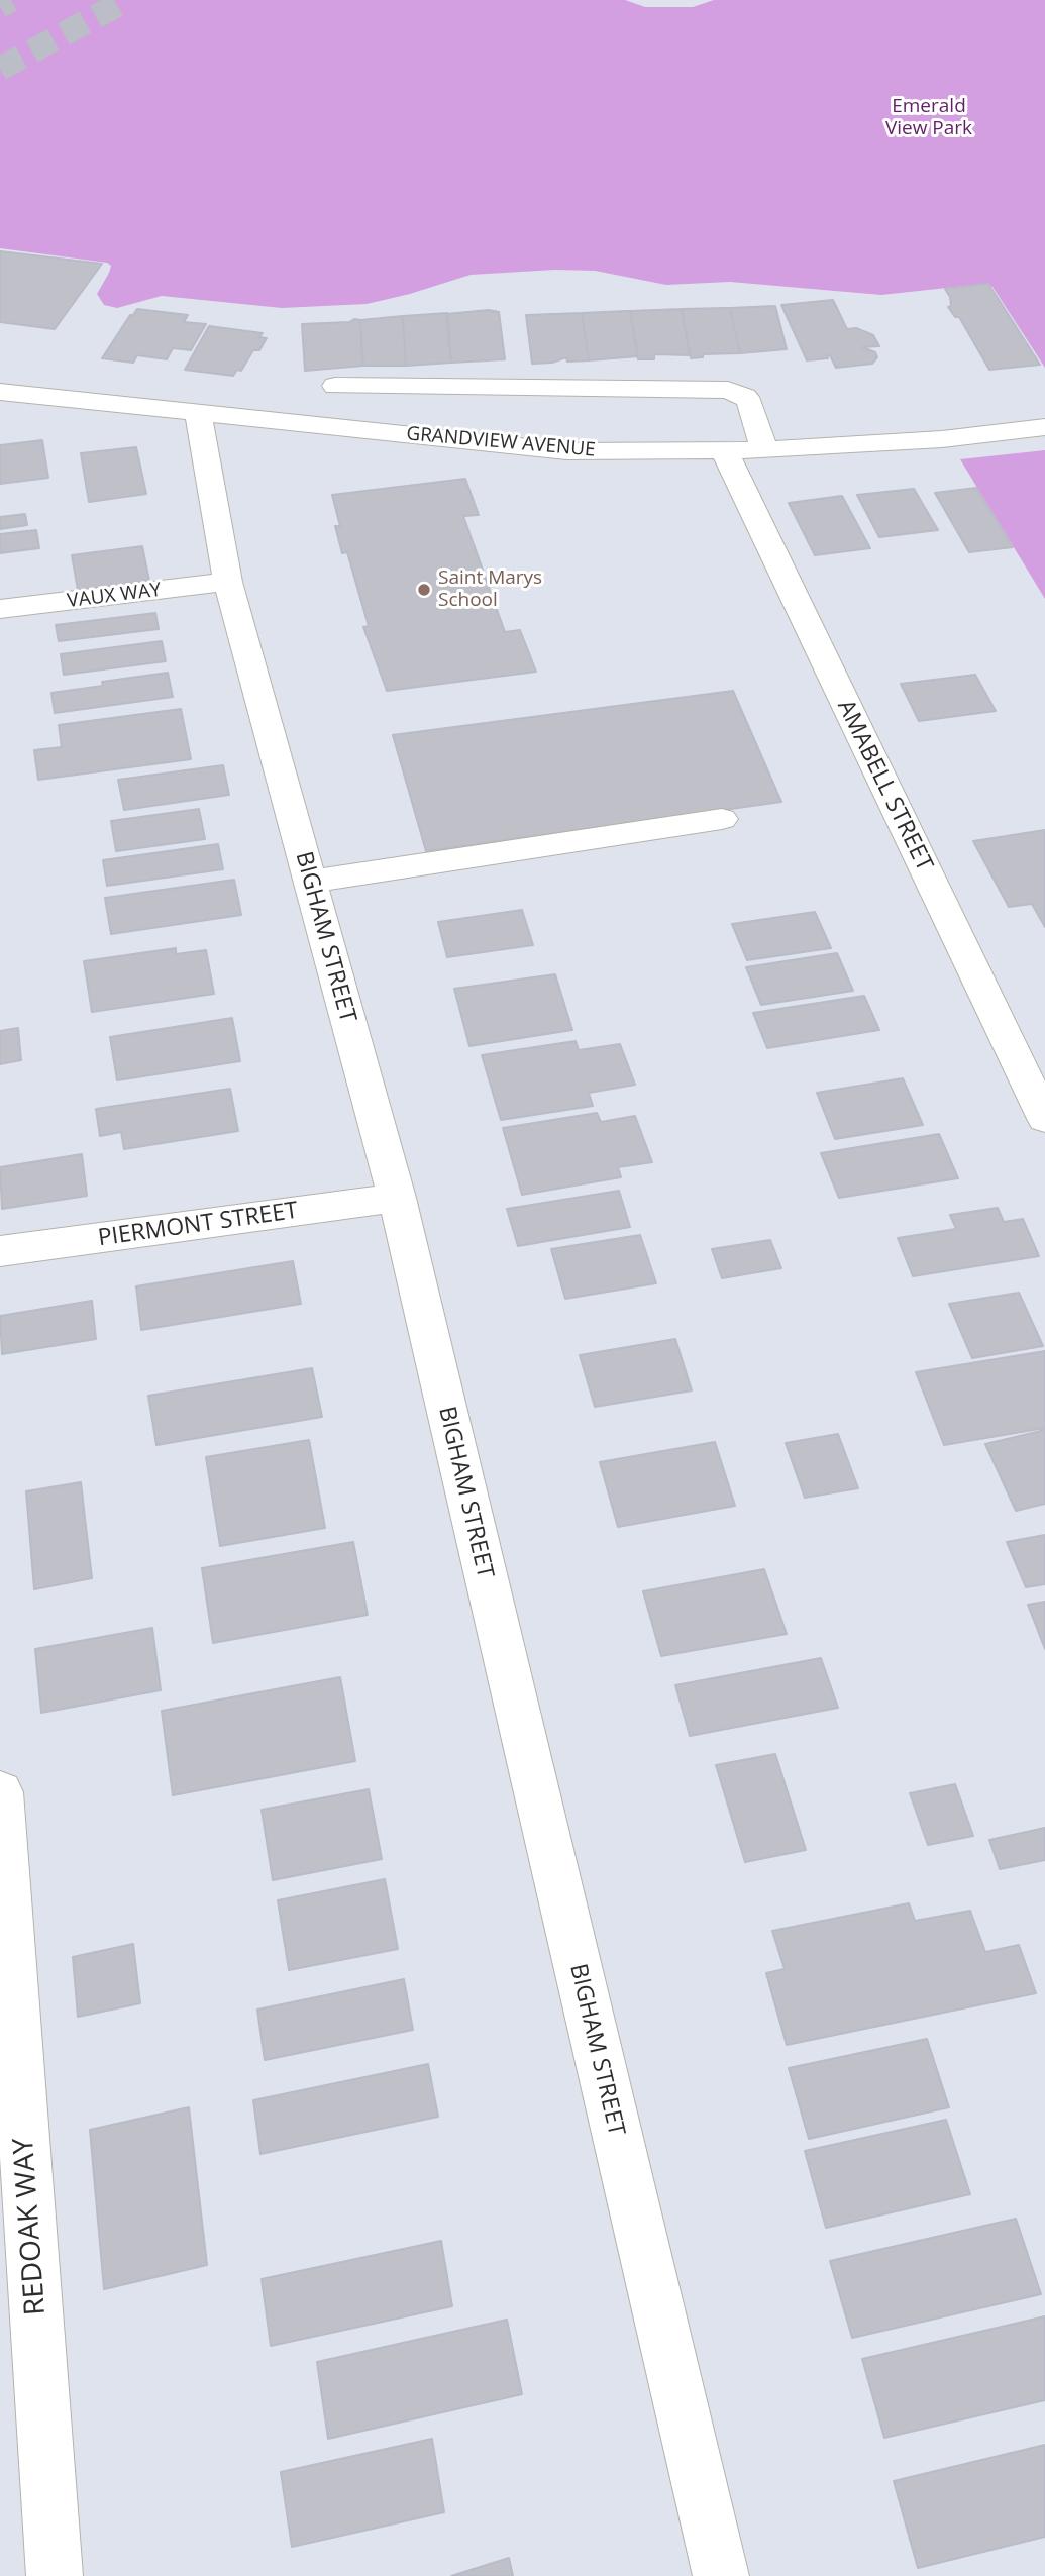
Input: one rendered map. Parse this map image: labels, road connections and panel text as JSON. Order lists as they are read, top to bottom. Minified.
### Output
{"streets":{"street":["GRANDVIEW AVENUE","VAUX WAY","AMABELL STREET","BIGHAM STREET","PIERMONT STREET","REDOAK WAY"]},"crossings":[["GRANDVIEW AVENUE","AMABELL STREET"],["GRANDVIEW AVENUE","BIGHAM STREET"],["VAUX WAY","BIGHAM STREET"],["BIGHAM STREET","PIERMONT STREET"]],"parks":["Emerald View Park"],"places":["Saint Marys School"]}
